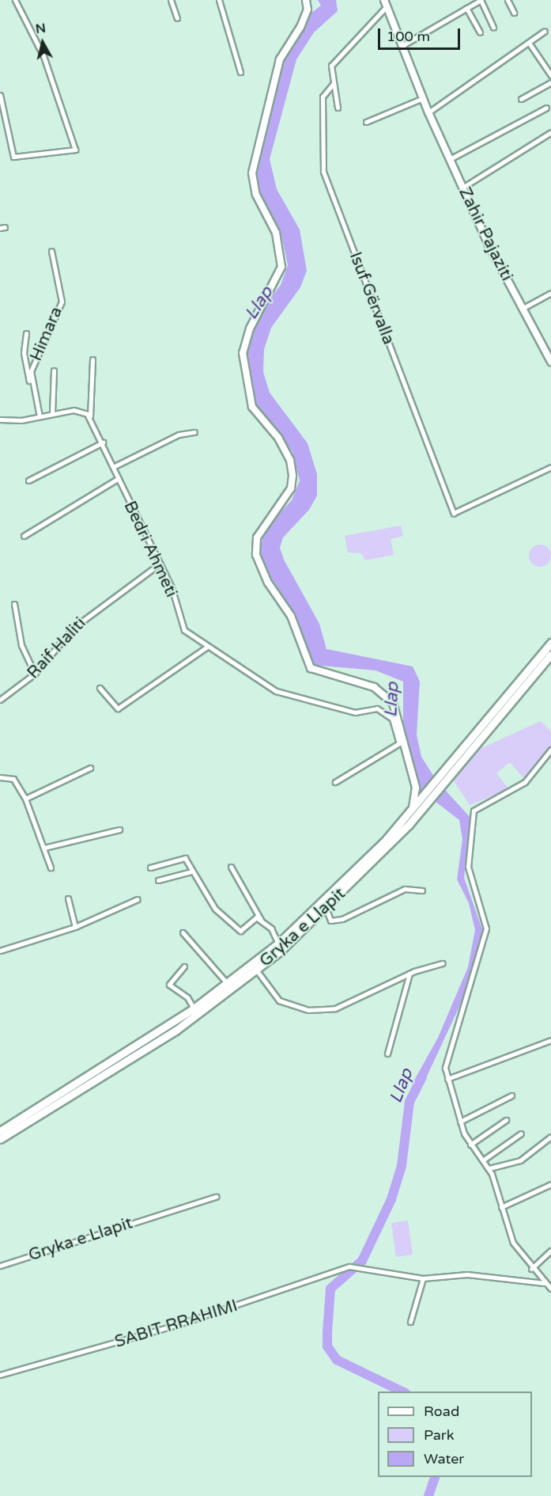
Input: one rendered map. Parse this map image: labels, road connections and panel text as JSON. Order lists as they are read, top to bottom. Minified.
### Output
{"streets":{"main road":["Zahir Pajaziti","Gryka e Llapit"],"street":["Isuf Gërvalla","Himara","Bedri Ahmeti","Raif Haliti","SABIT RRAHIMI"]},"crossings":[["Zahir Pajaziti","Isuf Gërvalla"],["Bedri Ahmeti","Raif Haliti"]],"water":["Llap"],"legend":["Road","Park","Water"],"scale_bar":"100 m","north":"top"}
